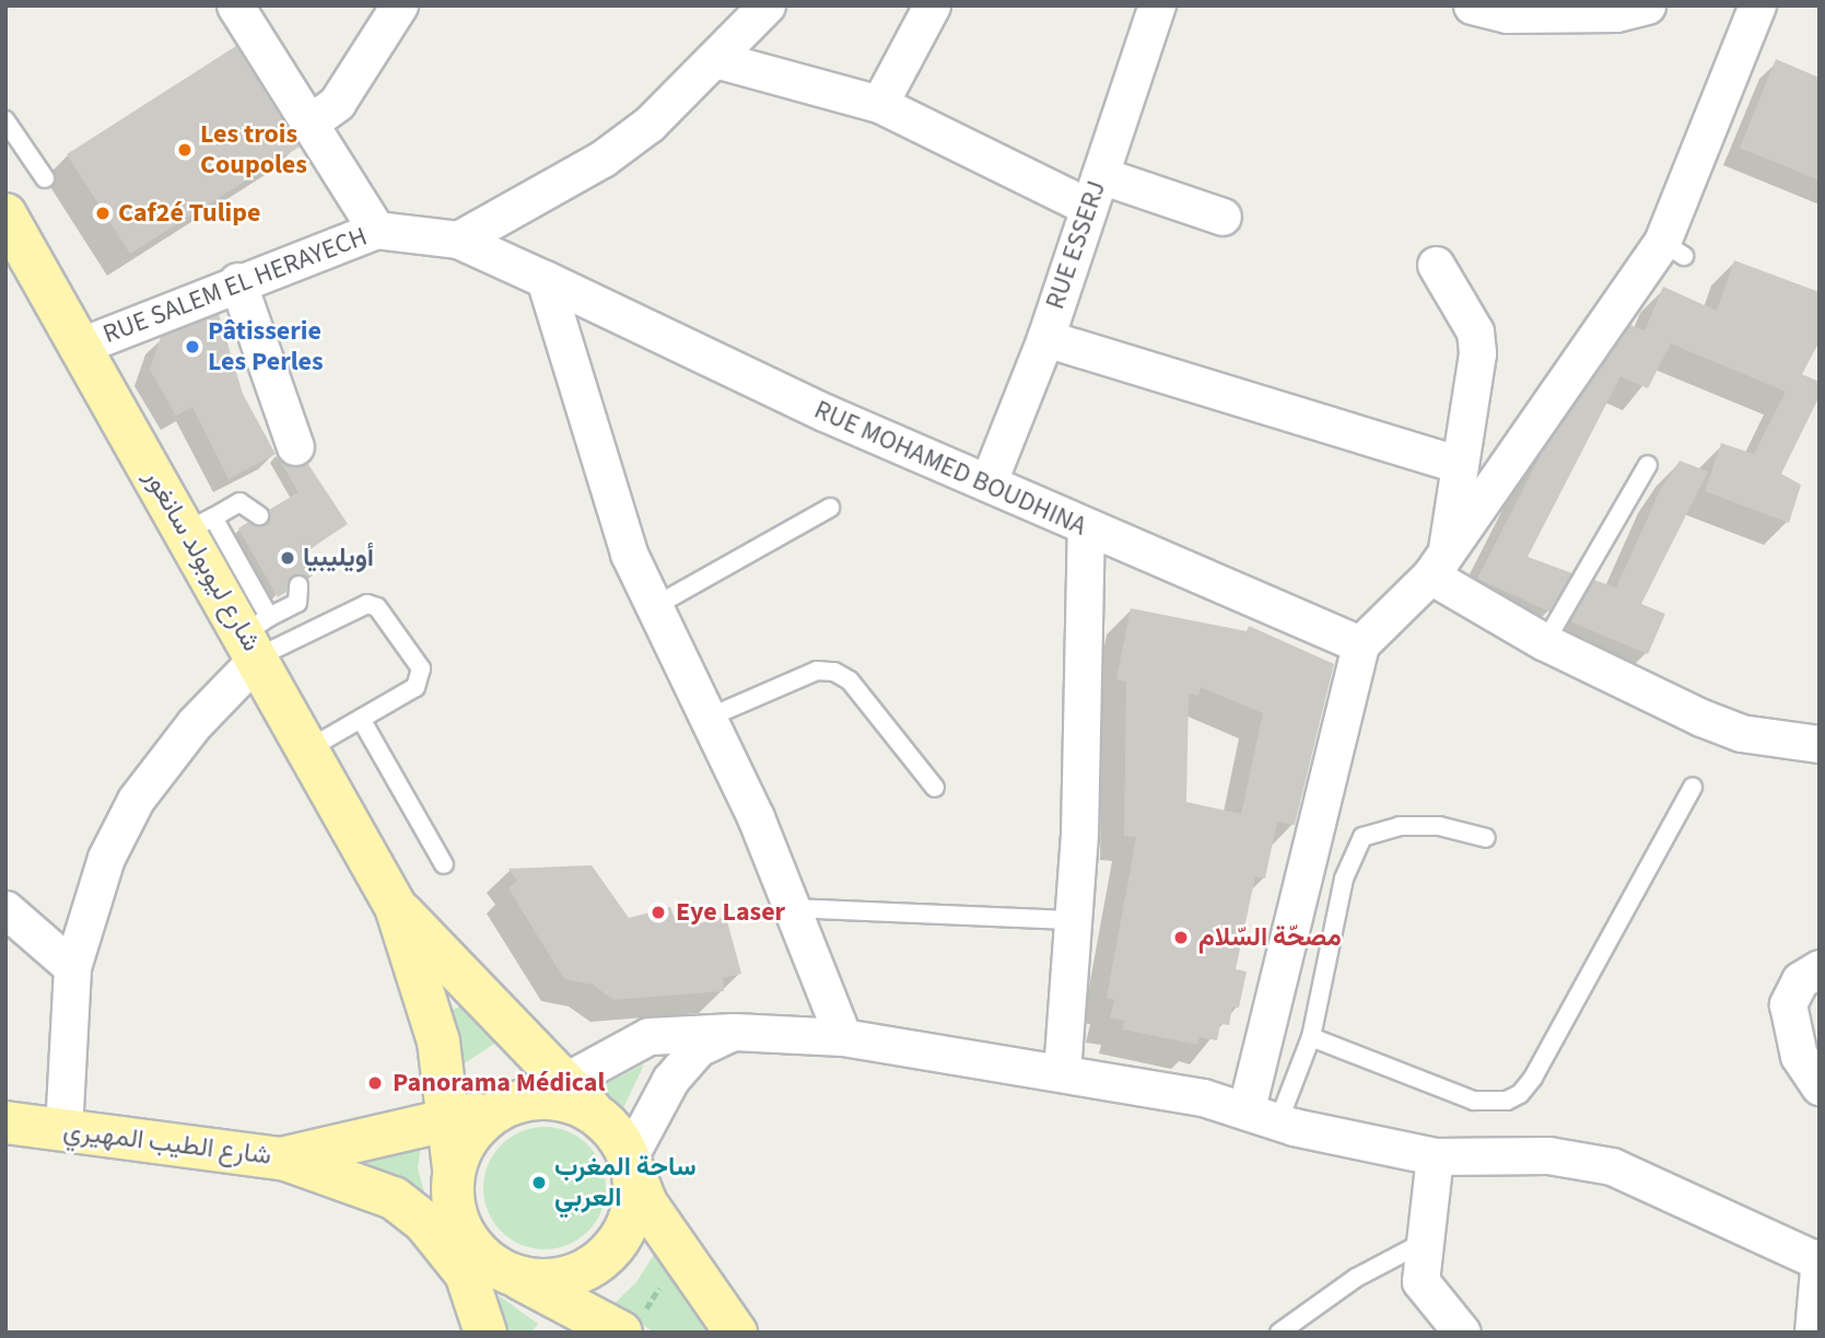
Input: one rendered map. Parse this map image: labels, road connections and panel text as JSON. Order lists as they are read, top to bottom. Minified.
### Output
{"streets":{"main road":["شارع ليوبولد سانغور","شارع الطيب المهيري"],"street":["RUE ESSERJ","RUE SALEM EL HERAYECH","RUE MOHAMED BOUDHINA"]},"crossings":[["RUE ESSERJ","RUE MOHAMED BOUDHINA"],["RUE SALEM EL HERAYECH","RUE MOHAMED BOUDHINA"],["RUE SALEM EL HERAYECH","شارع ليوبولد سانغور"],["شارع ليوبولد سانغور","شارع الطيب المهيري"]],"places":["Les trois Coupoles","Caf2é Tulipe","Pâtisserie Les Perles","أويليبيا","Eye Laser","مصحّة السّلام","Panorama Médical","ساحة المغرب العربي"]}
